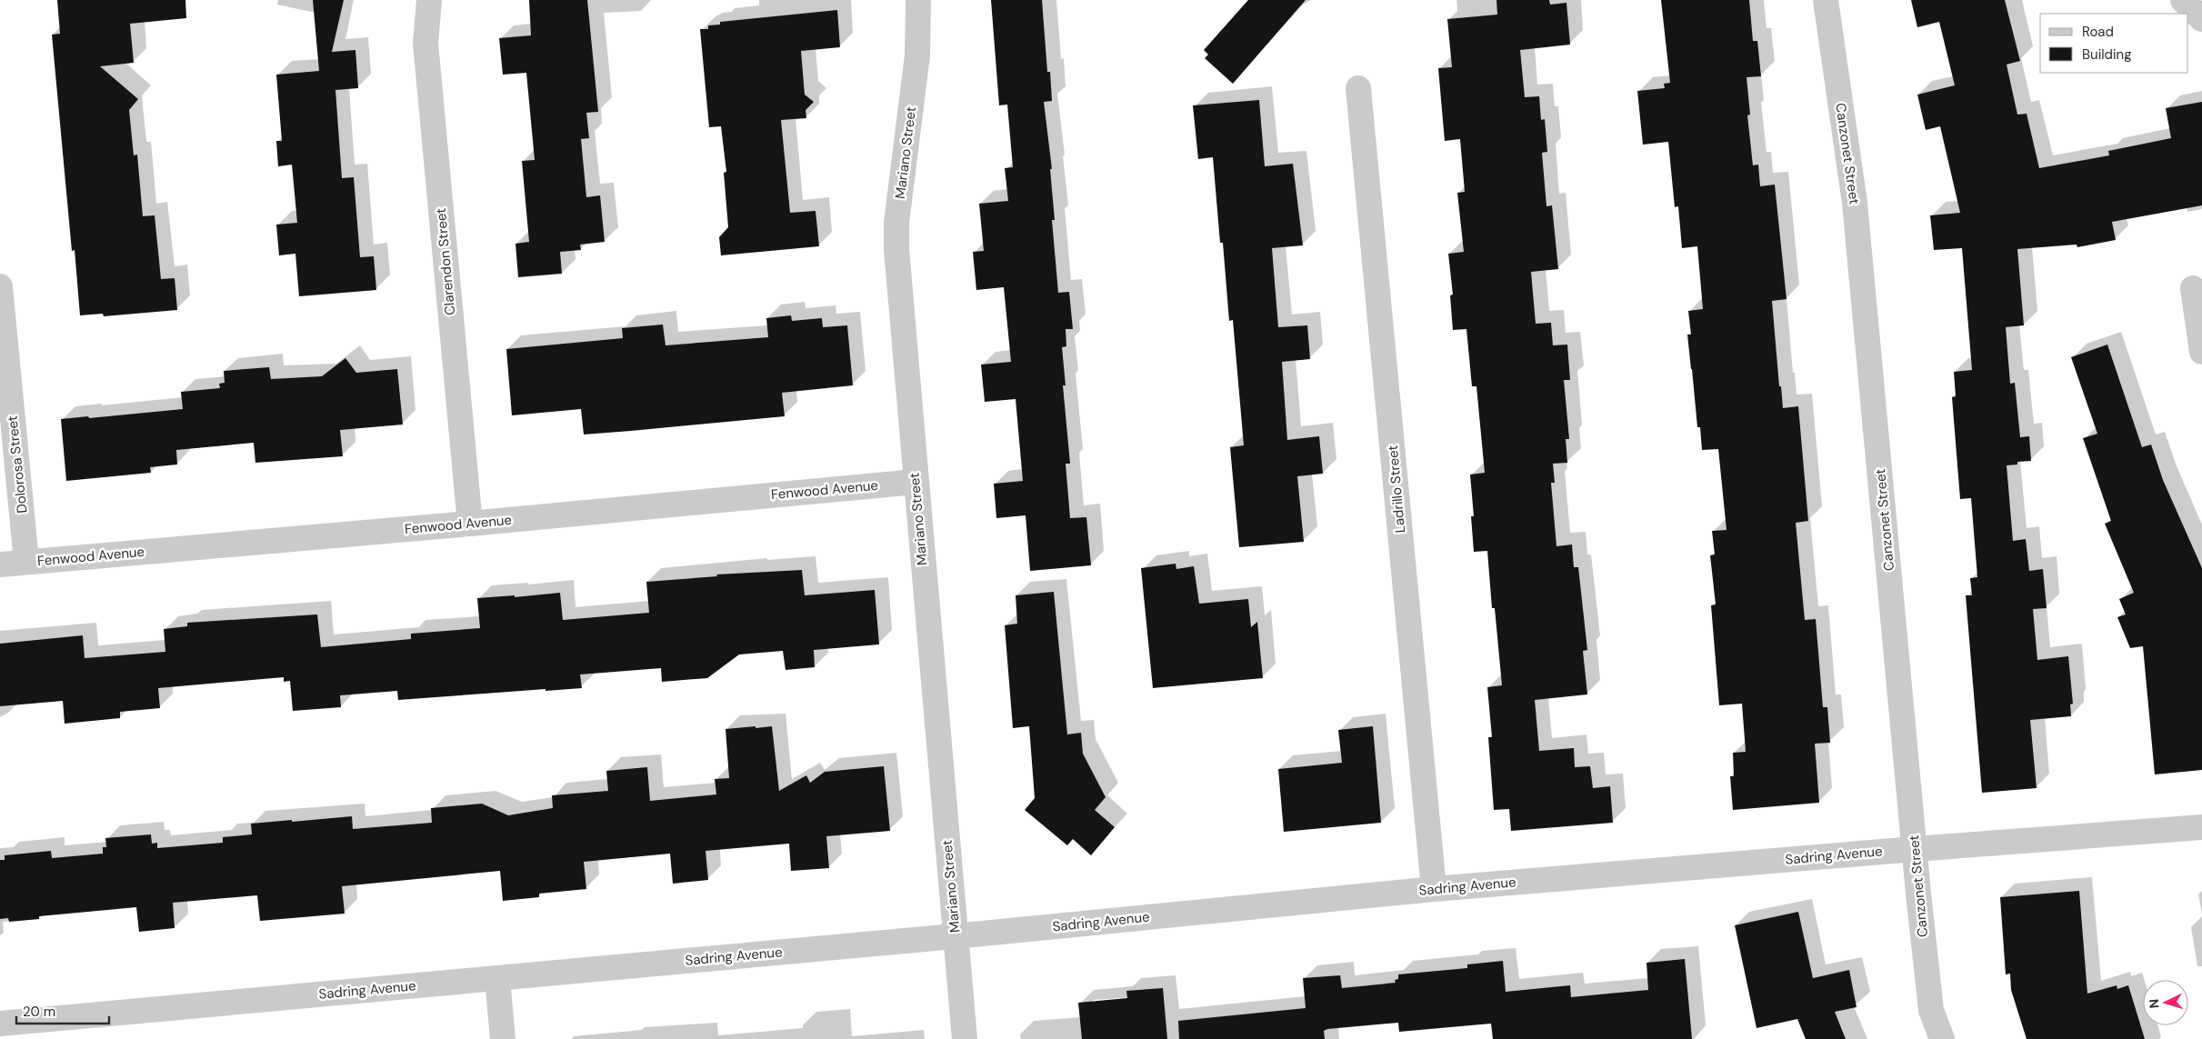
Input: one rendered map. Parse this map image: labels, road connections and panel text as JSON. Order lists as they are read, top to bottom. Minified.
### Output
{"streets":{"street":["Mariano Street","Canzonet Street","Clarendon Street","Dolorosa Street","Ladrillo Street","Fenwood Avenue","Sadring Avenue"]},"crossings":[["Mariano Street","Fenwood Avenue"],["Mariano Street","Sadring Avenue"],["Canzonet Street","Sadring Avenue"],["Clarendon Street","Fenwood Avenue"],["Dolorosa Street","Fenwood Avenue"],["Ladrillo Street","Sadring Avenue"]],"legend":["Road","Building"],"scale_bar":"20 m","north":"left"}
